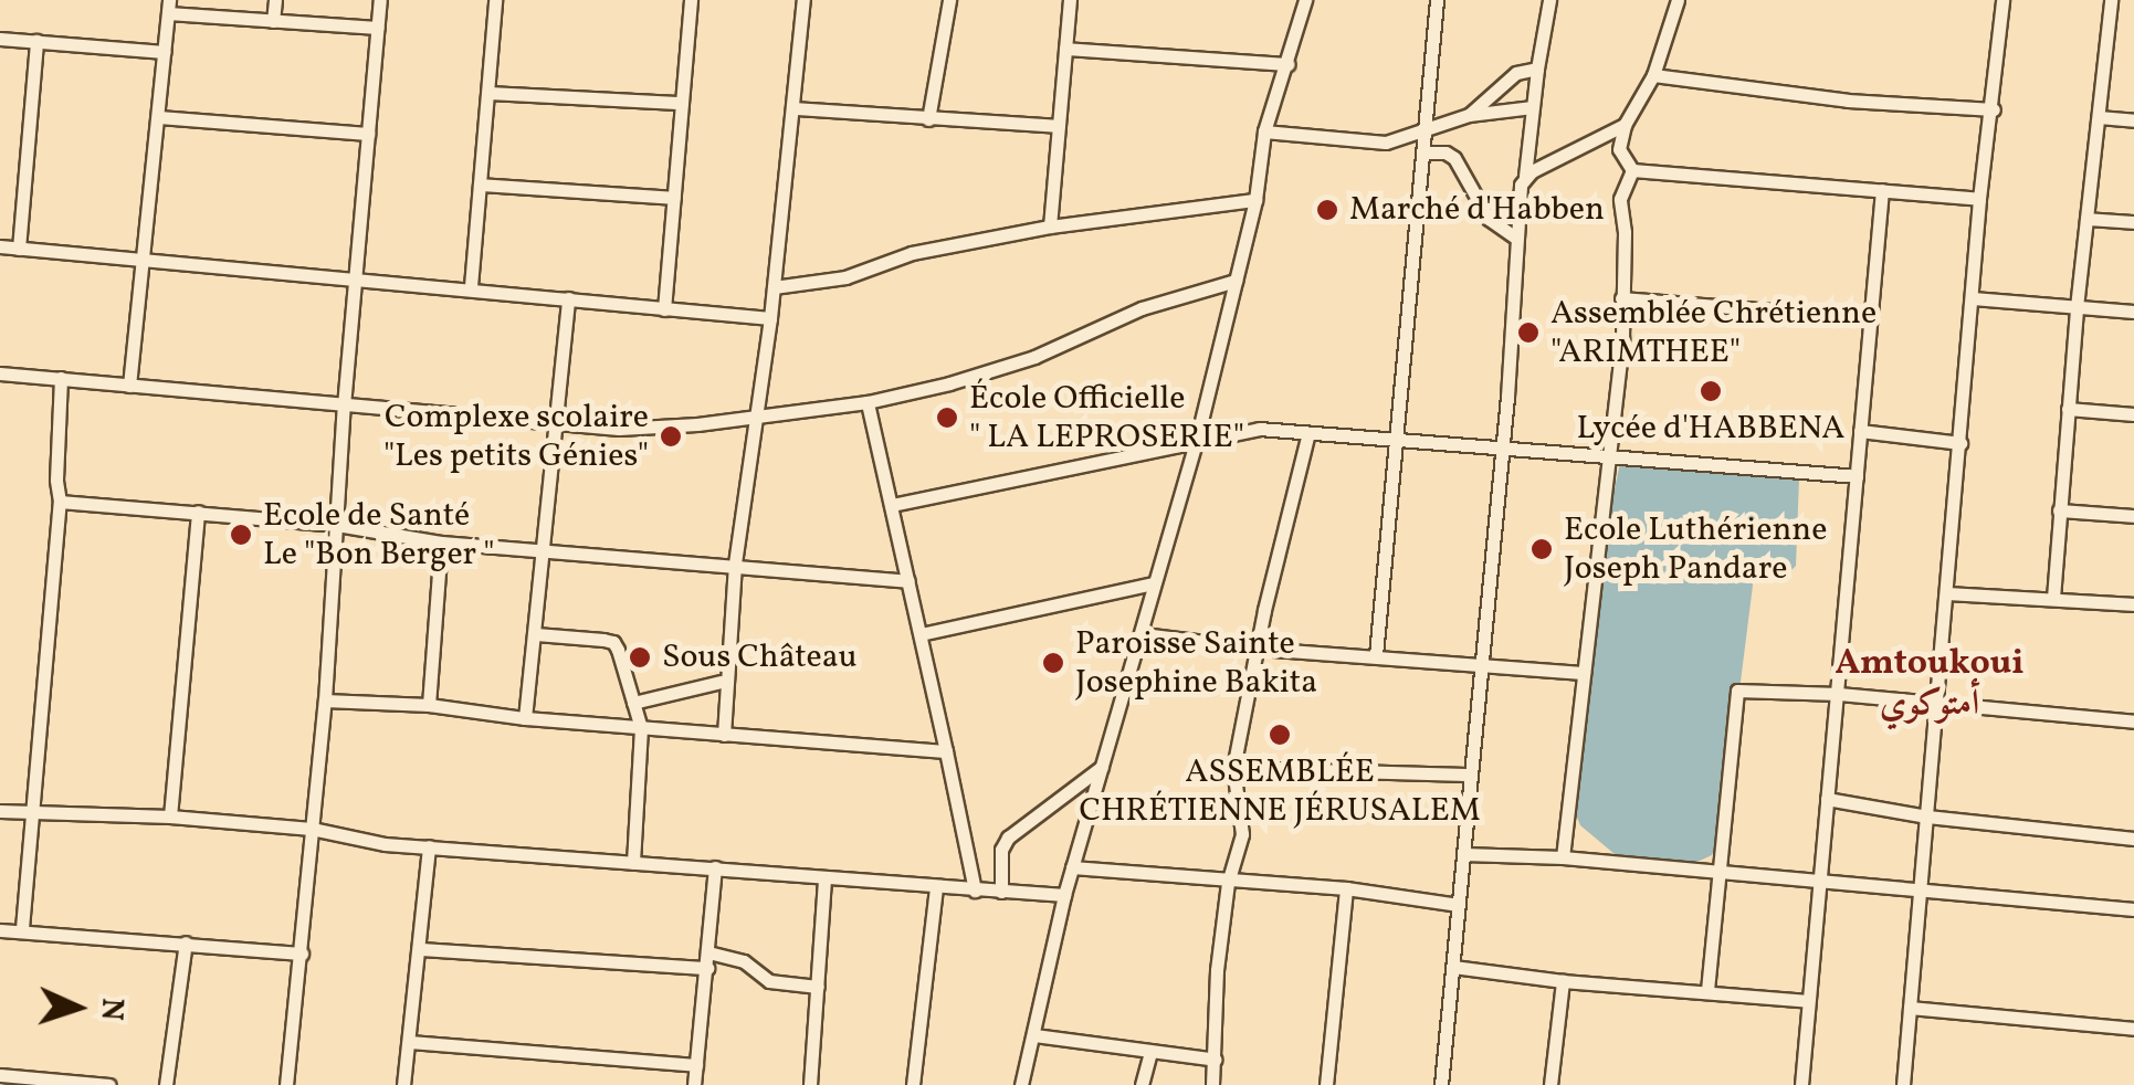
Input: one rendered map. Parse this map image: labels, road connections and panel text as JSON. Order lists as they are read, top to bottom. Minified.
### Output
{"districts":["Amtoukoui أمتوكوي"],"places":["Marché d'Habben","Assemblée Chrétienne \"ARIMTHEE\"","Lycée d'HABBENA","École Officielle \" LA LEPROSERIE\"","Complexe scolaire \"Les petits Génies\"","Ecole de Santé Le \"Bon Berger \"","Ecole Luthérienne Joseph Pandare","Sous Château","Paroisse Sainte Josephine Bakita","ASSEMBLÉE CHRÉTIENNE JÉRUSALEM"],"north":"right"}
